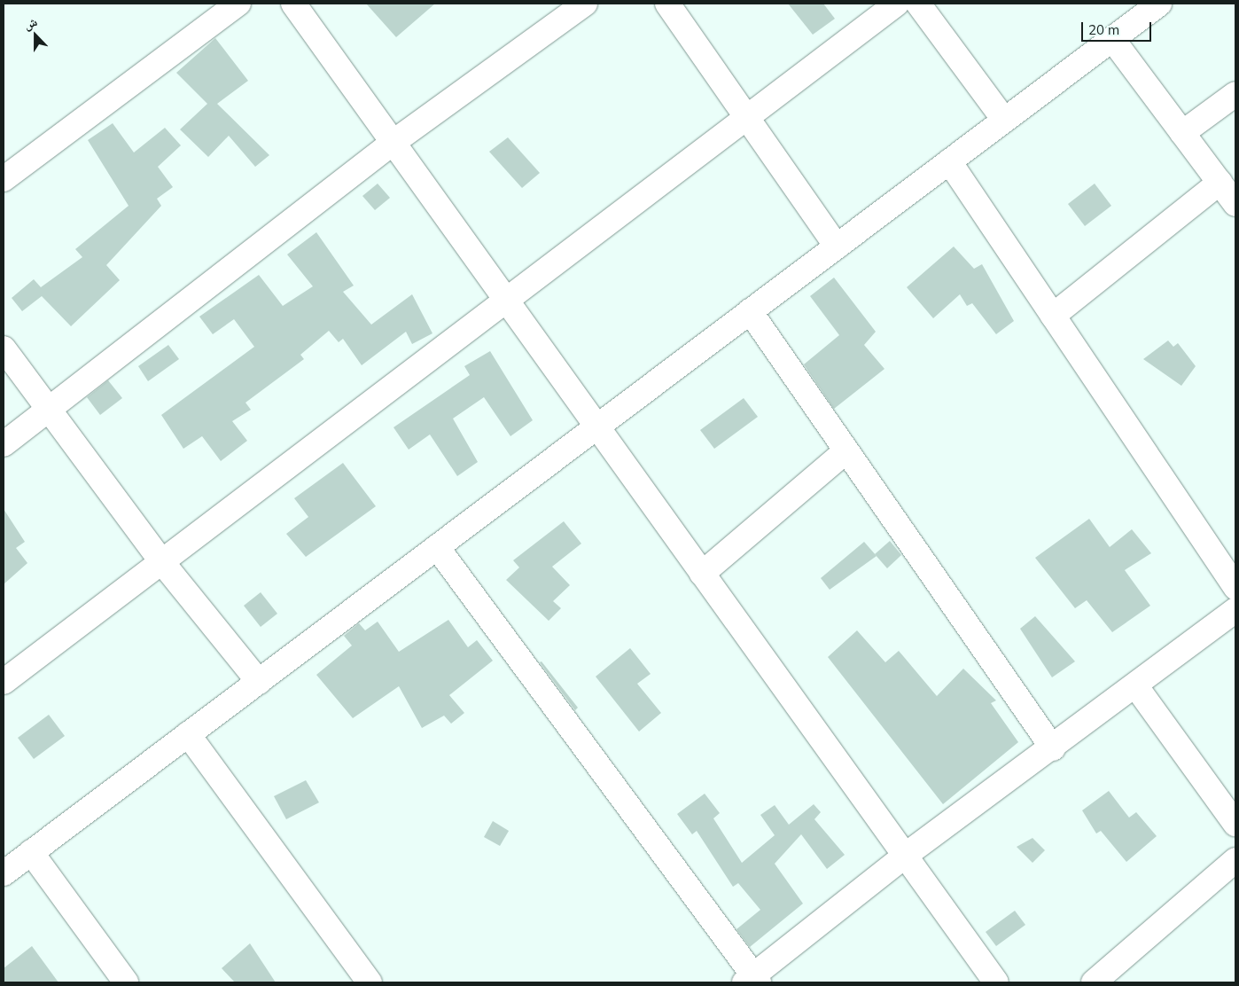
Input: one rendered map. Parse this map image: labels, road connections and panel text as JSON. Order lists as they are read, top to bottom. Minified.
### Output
{"scale_bar":"20 m","north":"top"}
